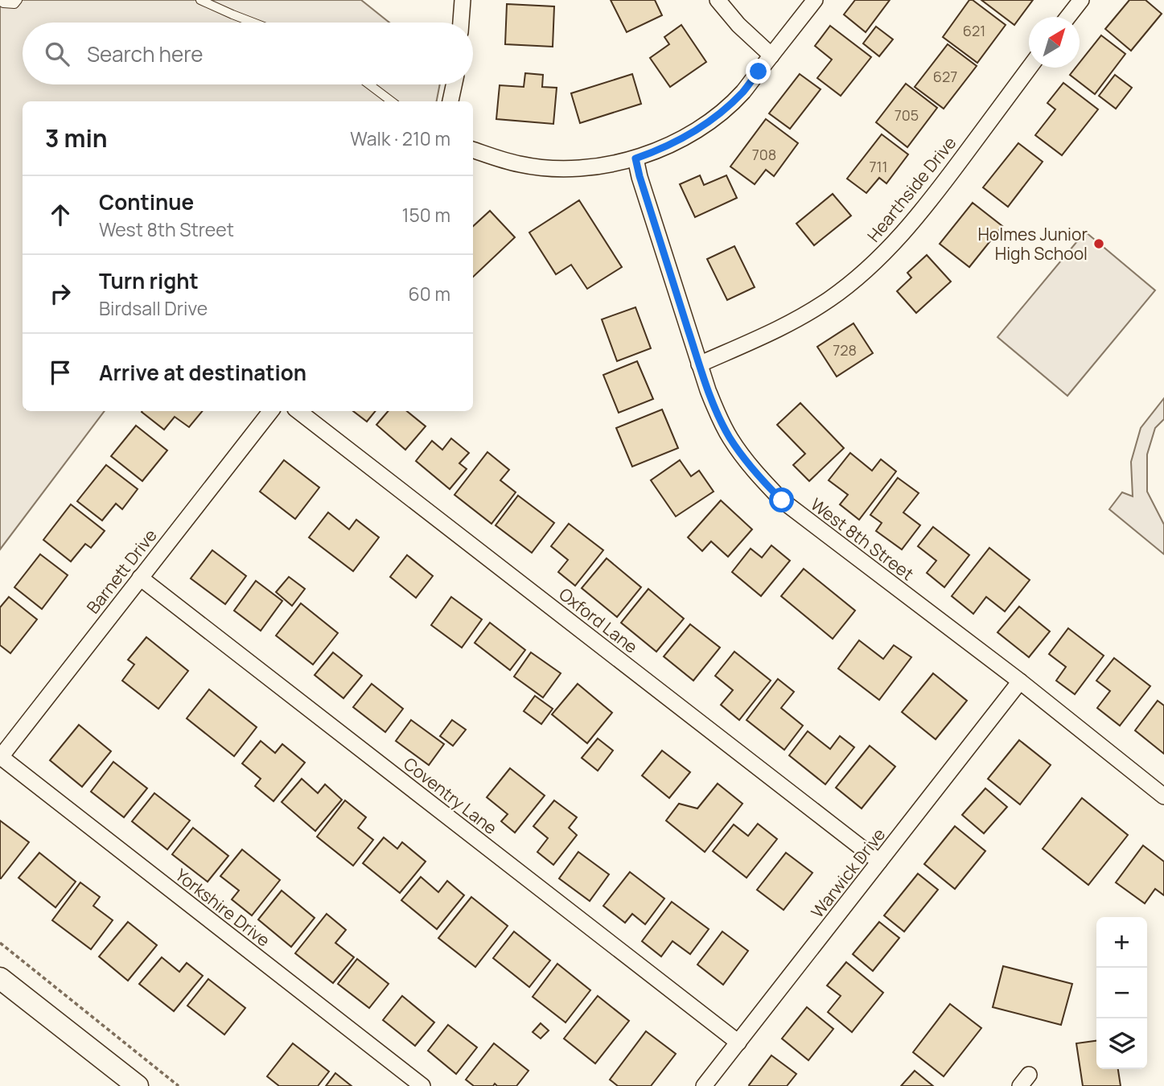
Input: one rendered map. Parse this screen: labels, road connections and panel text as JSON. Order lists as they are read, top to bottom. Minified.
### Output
{"streets":{"street":["Hearthside Drive","West 8th Street","Barnett Drive","Oxford Lane","Coventry Lane","Warwick Drive","Yorkshire Drive"]},"crossings":[["Hearthside Drive","West 8th Street"],["West 8th Street","Warwick Drive"],["Barnett Drive","Coventry Lane"],["Barnett Drive","Yorkshire Drive"],["Oxford Lane","Warwick Drive"],["Coventry Lane","Warwick Drive"]],"places":["Holmes Junior High School"],"house_numbers":["621","627","705","708","711","728"],"north":"top right","page":{"search":"Search here","heading":["3 min","Walk · 210 m"],"list":[["Continue","West 8th Street","150 m"],["Turn right","Birdsall Drive","60 m"],"Arrive at destination"],"map_buttons":["+","−"]}}
